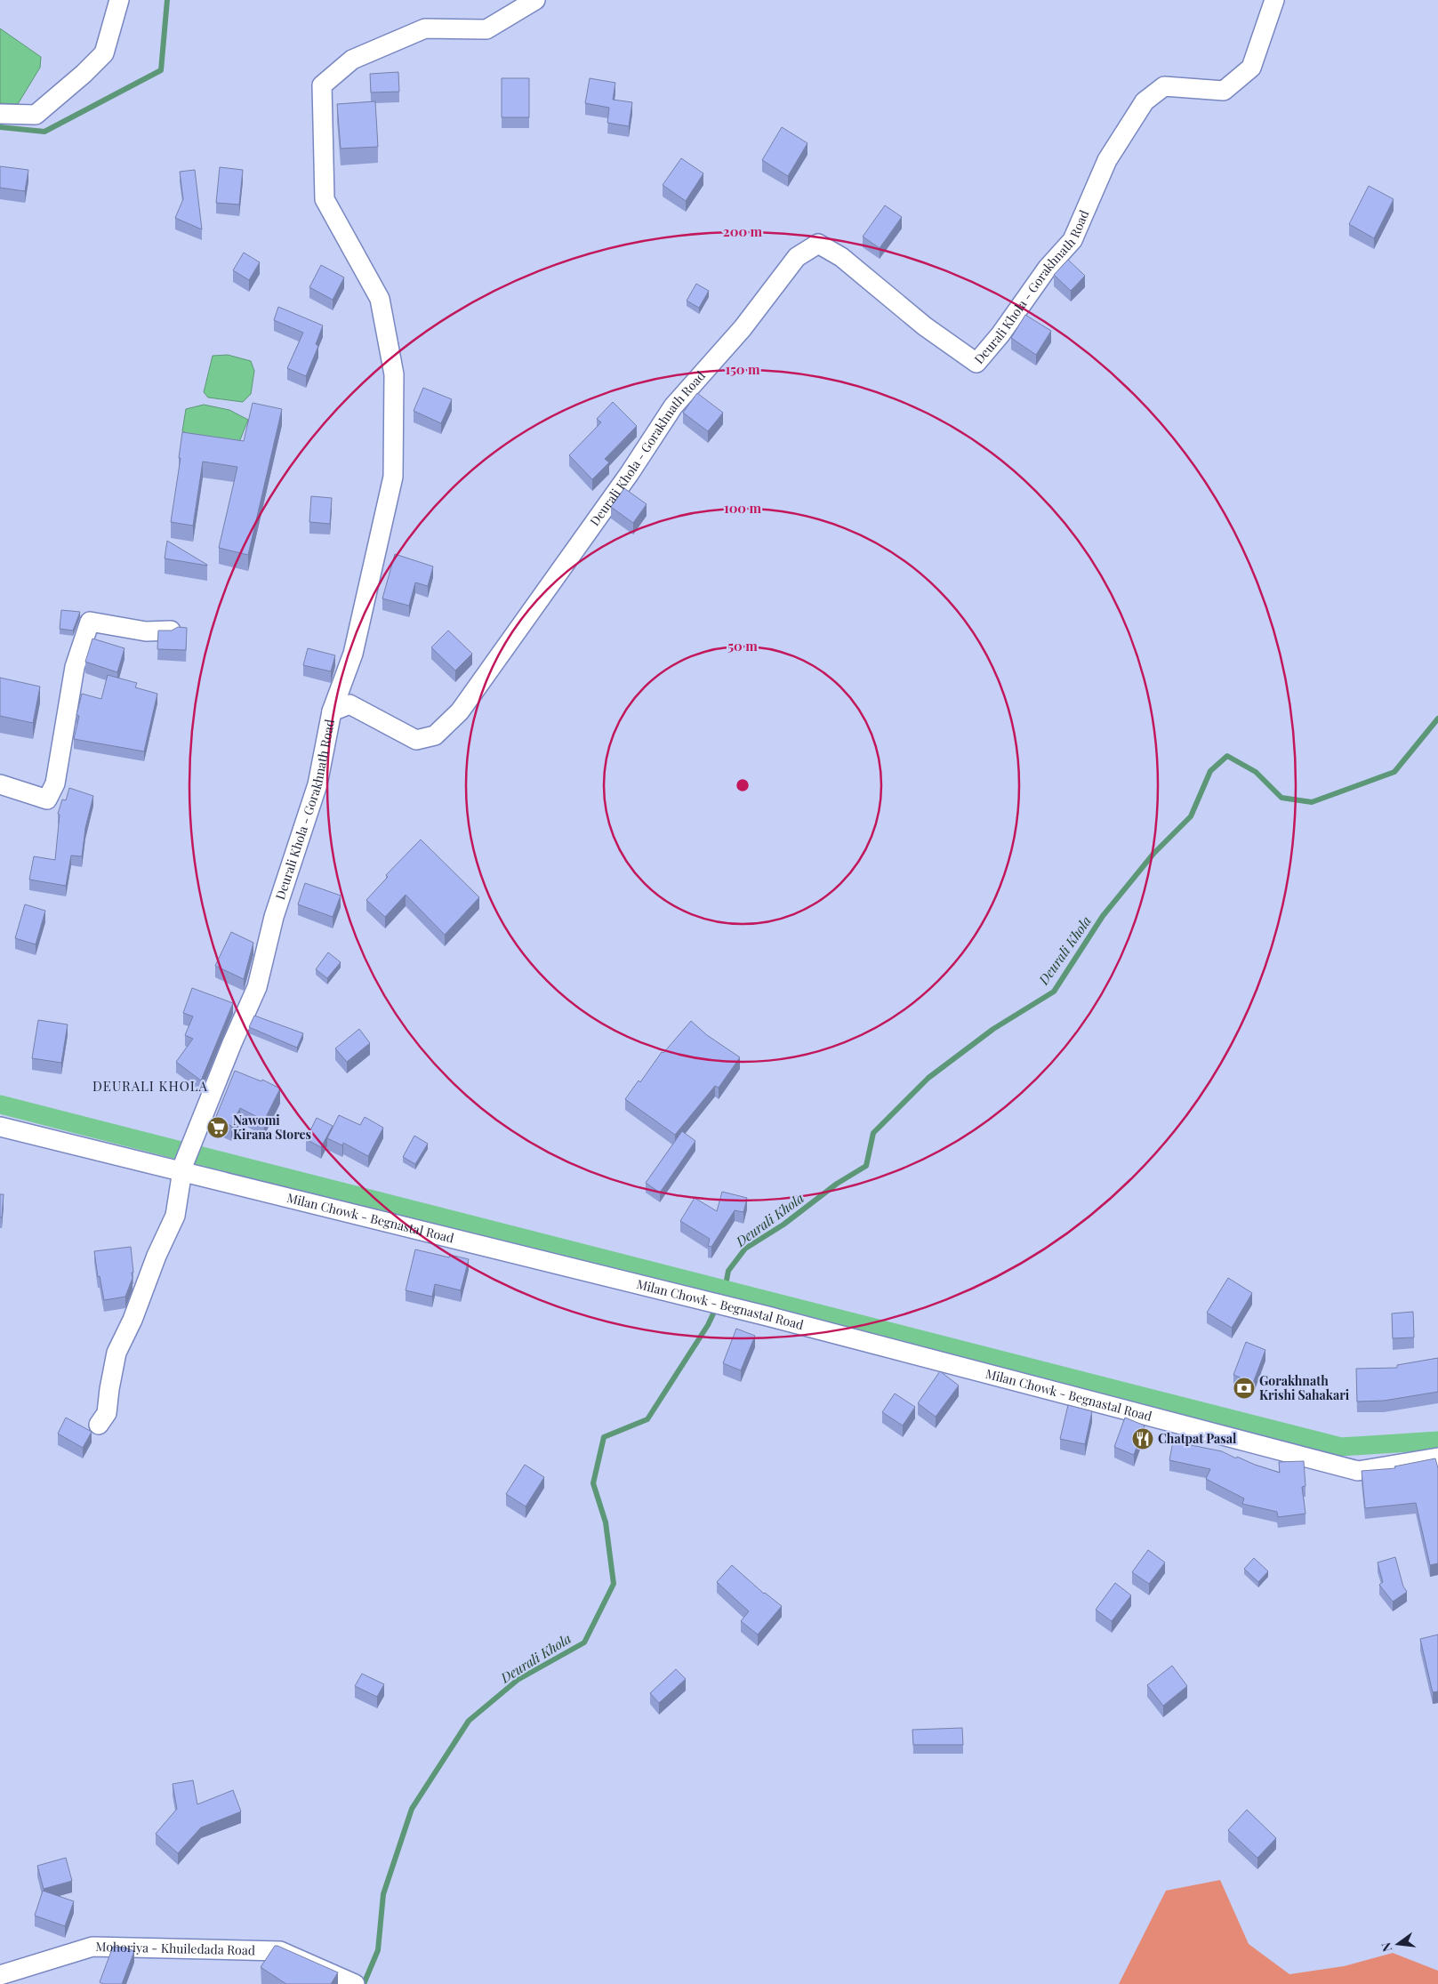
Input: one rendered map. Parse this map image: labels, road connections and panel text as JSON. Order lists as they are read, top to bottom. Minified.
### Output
{"streets":{"street":["Deurali Khola - Gorakhnath Road","Milan Chowk - Begnastal Road","Mohoriya - Khuiledada Road"]},"crossings":[["Deurali Khola - Gorakhnath Road","Milan Chowk - Begnastal Road"]],"districts":["DEURALI KHOLA"],"water":["Deurali Khola"],"places":{"supermarket":["Nawomi Kirana Stores"],"bank":["Gorakhnath Krishi Sahakari"],"restaurant":["Chatpat Pasal"]},"north":"left","rings":["200 m","150 m","100 m","50 m"]}
